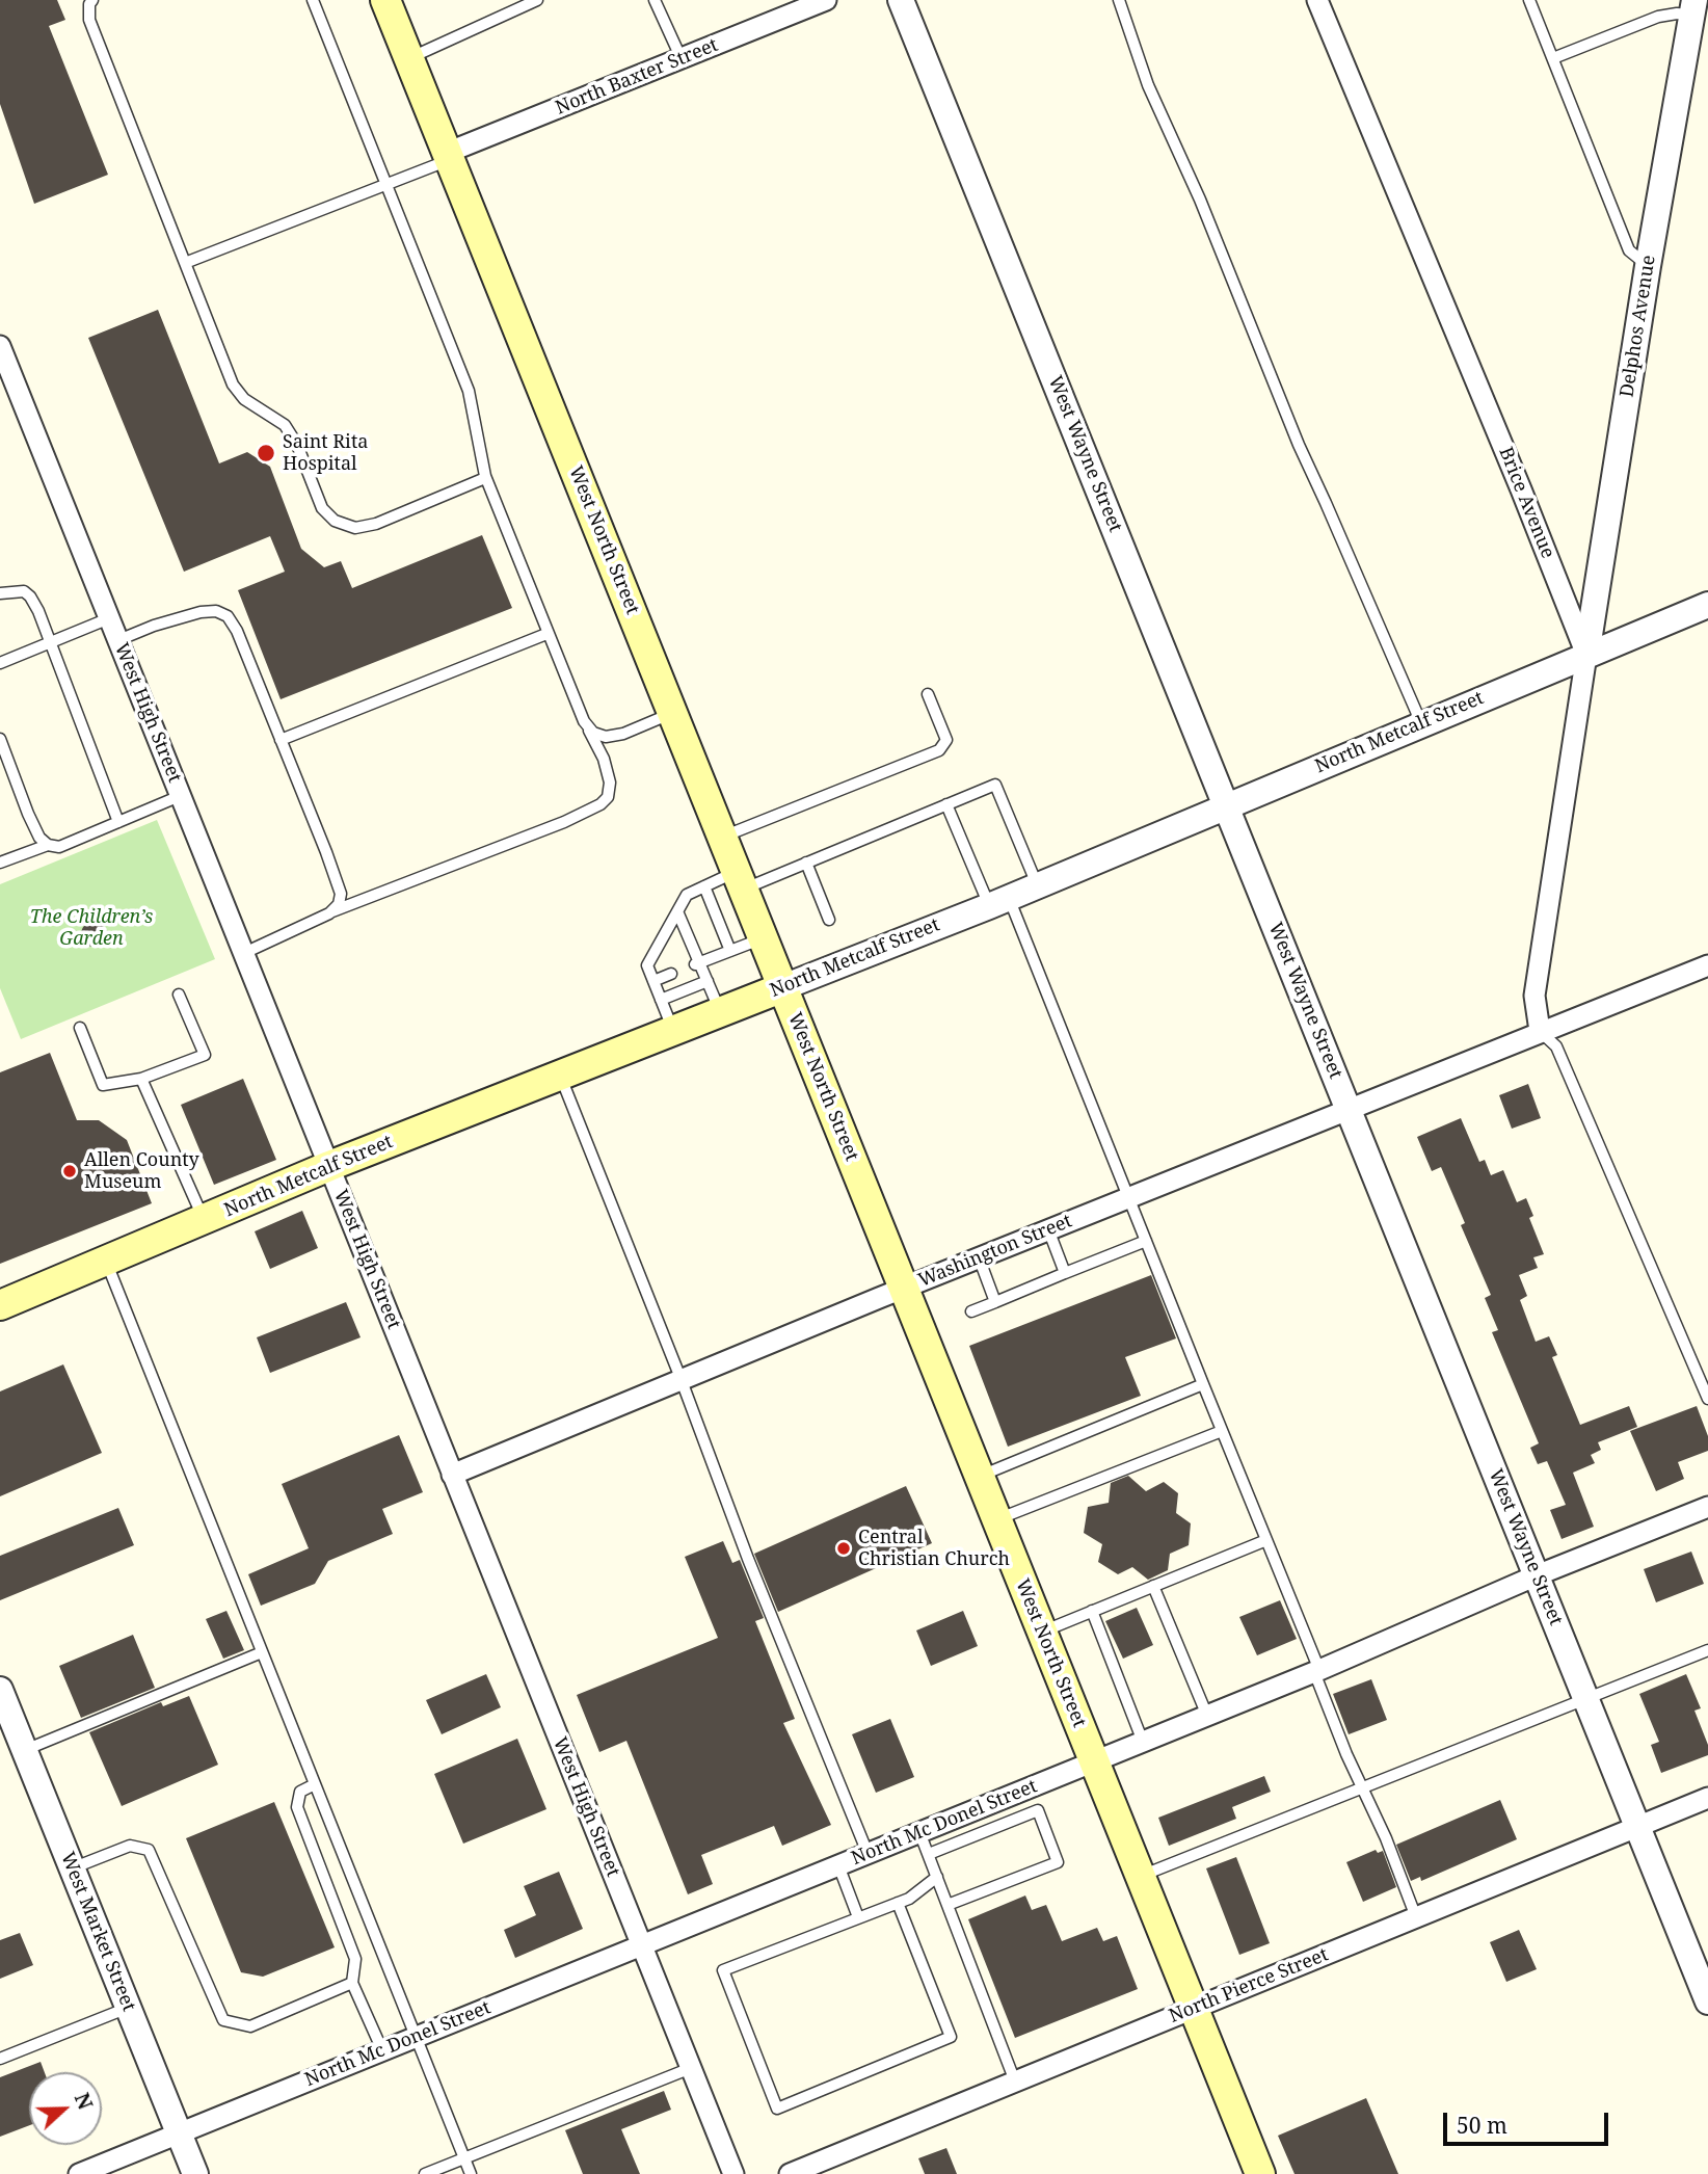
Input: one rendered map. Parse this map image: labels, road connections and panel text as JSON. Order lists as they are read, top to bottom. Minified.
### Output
{"streets":{"main road":["West North Street","North Metcalf Street"],"street":["North Baxter Street","Delphos Avenue","West Wayne Street","Brice Avenue","West High Street","Washington Street","North Mc Donel Street","West Market Street","North Pierce Street"]},"crossings":[["North Baxter Street","West North Street"],["Delphos Avenue","Brice Avenue"],["Delphos Avenue","North Metcalf Street"],["West Wayne Street","North Metcalf Street"],["West Wayne Street","Washington Street"],["West Wayne Street","North Mc Donel Street"],["West Wayne Street","North Pierce Street"],["Brice Avenue","North Metcalf Street"],["West North Street","North Metcalf Street"],["West North Street","Washington Street"],["West North Street","North Mc Donel Street"],["West North Street","North Pierce Street"],["West High Street","North Metcalf Street"],["West High Street","Washington Street"],["West High Street","North Mc Donel Street"],["North Mc Donel Street","West Market Street"]],"parks":["The Children’s Garden"],"places":["Saint Rita Hospital","Allen County Museum","Central Christian Church"],"scale_bar":"50 m","north":"right"}
